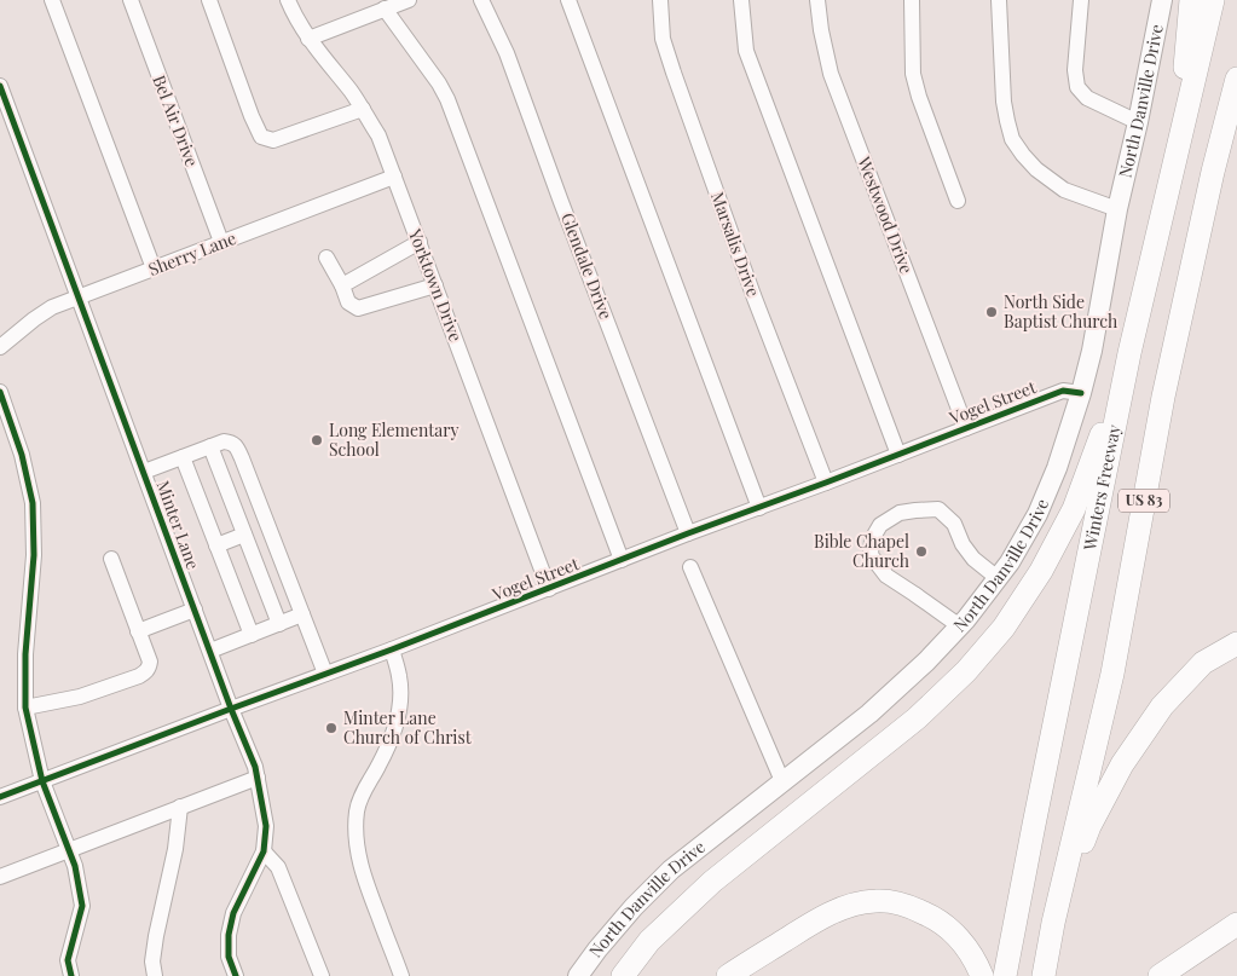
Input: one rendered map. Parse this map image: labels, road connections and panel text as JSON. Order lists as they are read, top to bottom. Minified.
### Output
{"streets":{"highway":["Winters Freeway","US 83"],"main road":["North Danville Drive"],"street":["Bel Air Drive","Westwood Drive","Marsalis Drive","Sherry Lane","Glendale Drive","Yorktown Drive","Vogel Street","Minter Lane"]},"crossings":[["North Danville Drive","Vogel Street"],["Bel Air Drive","Sherry Lane"],["Westwood Drive","Vogel Street"],["Marsalis Drive","Vogel Street"],["Sherry Lane","Yorktown Drive"],["Sherry Lane","Minter Lane"],["Glendale Drive","Vogel Street"],["Yorktown Drive","Vogel Street"],["Vogel Street","Minter Lane"]],"places":["North Side Baptist Church","Long Elementary School","Bible Chapel Church","Minter Lane Church of Christ"]}
